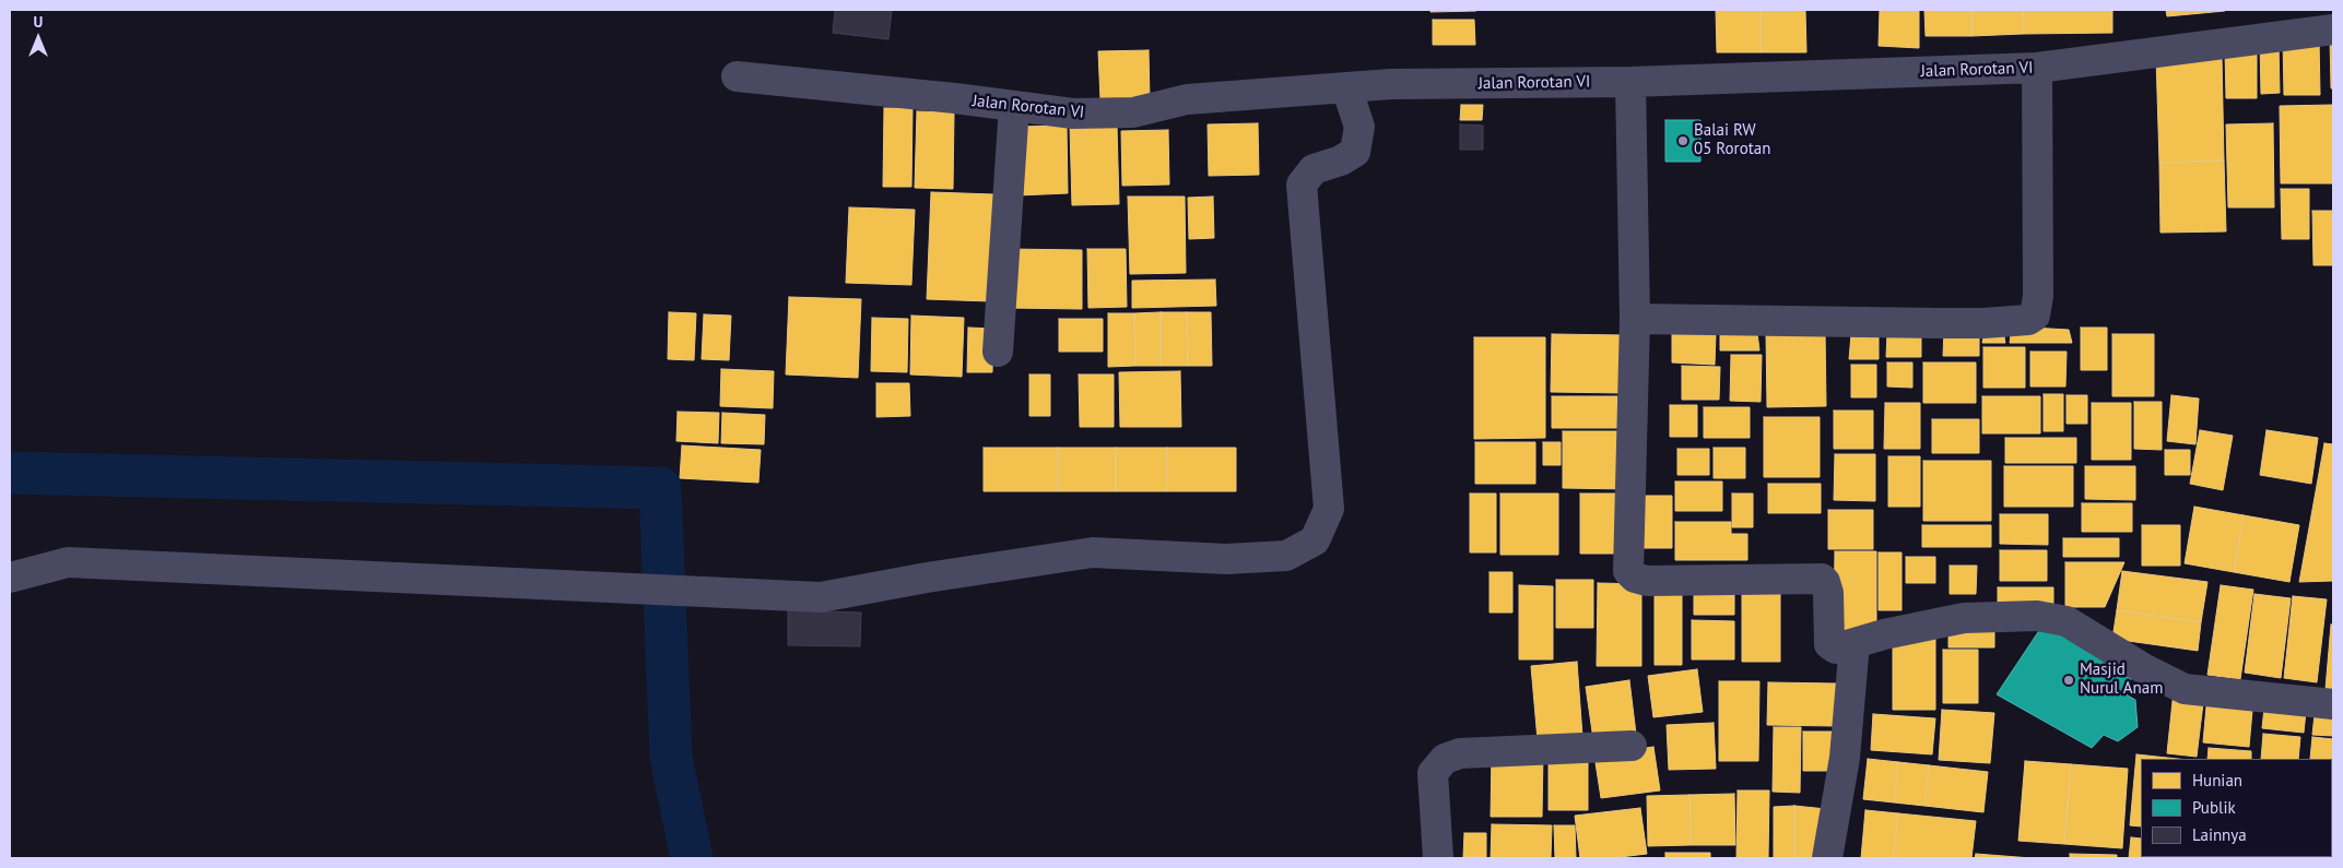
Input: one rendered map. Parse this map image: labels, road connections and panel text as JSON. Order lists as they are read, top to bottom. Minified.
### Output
{"streets":{"street":["Jalan Rorotan VI"]},"places":["Balai RW 05 Rorotan","Masjid Nurul Anam"],"legend":["Hunian","Publik","Lainnya"],"north":"top"}
